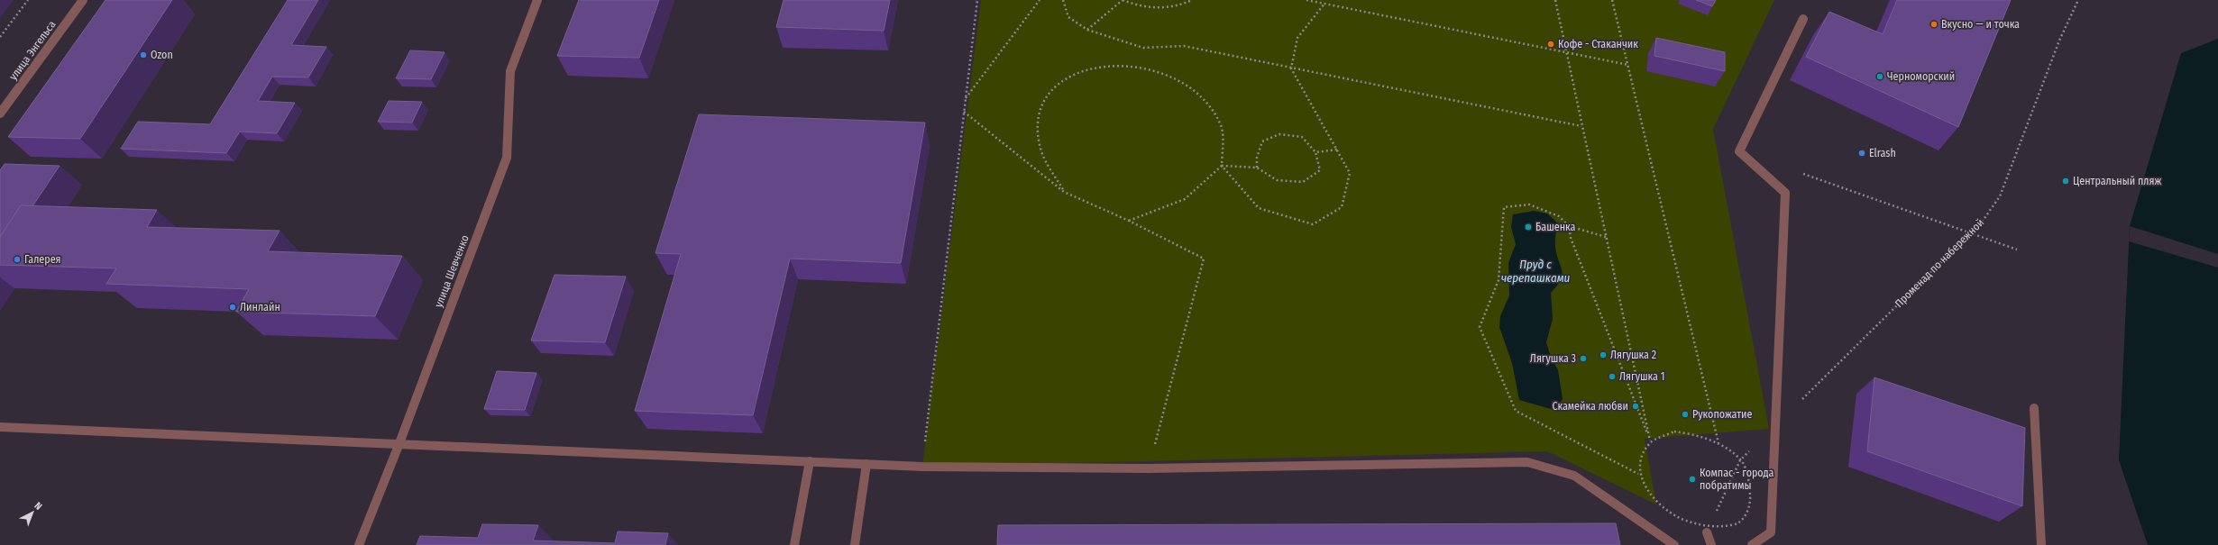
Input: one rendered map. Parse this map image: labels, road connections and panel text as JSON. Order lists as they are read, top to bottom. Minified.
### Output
{"streets":{"street":["улица Энгельса","улица Шевченко"],"path":["Променад по набережной"]},"water":["Пруд с черепашками"],"places":["Вкусно — и точка","Кофе - Стаканчик","Ozon","Черноморский","Elrash","Центральный пляж","Башенка","Галерея","Линлайн","Лягушка 2","Лягушка 3","Лягушка 1","Скамейка любви","Рукопожатие","Компас - города побратимы"],"north":"top right"}
